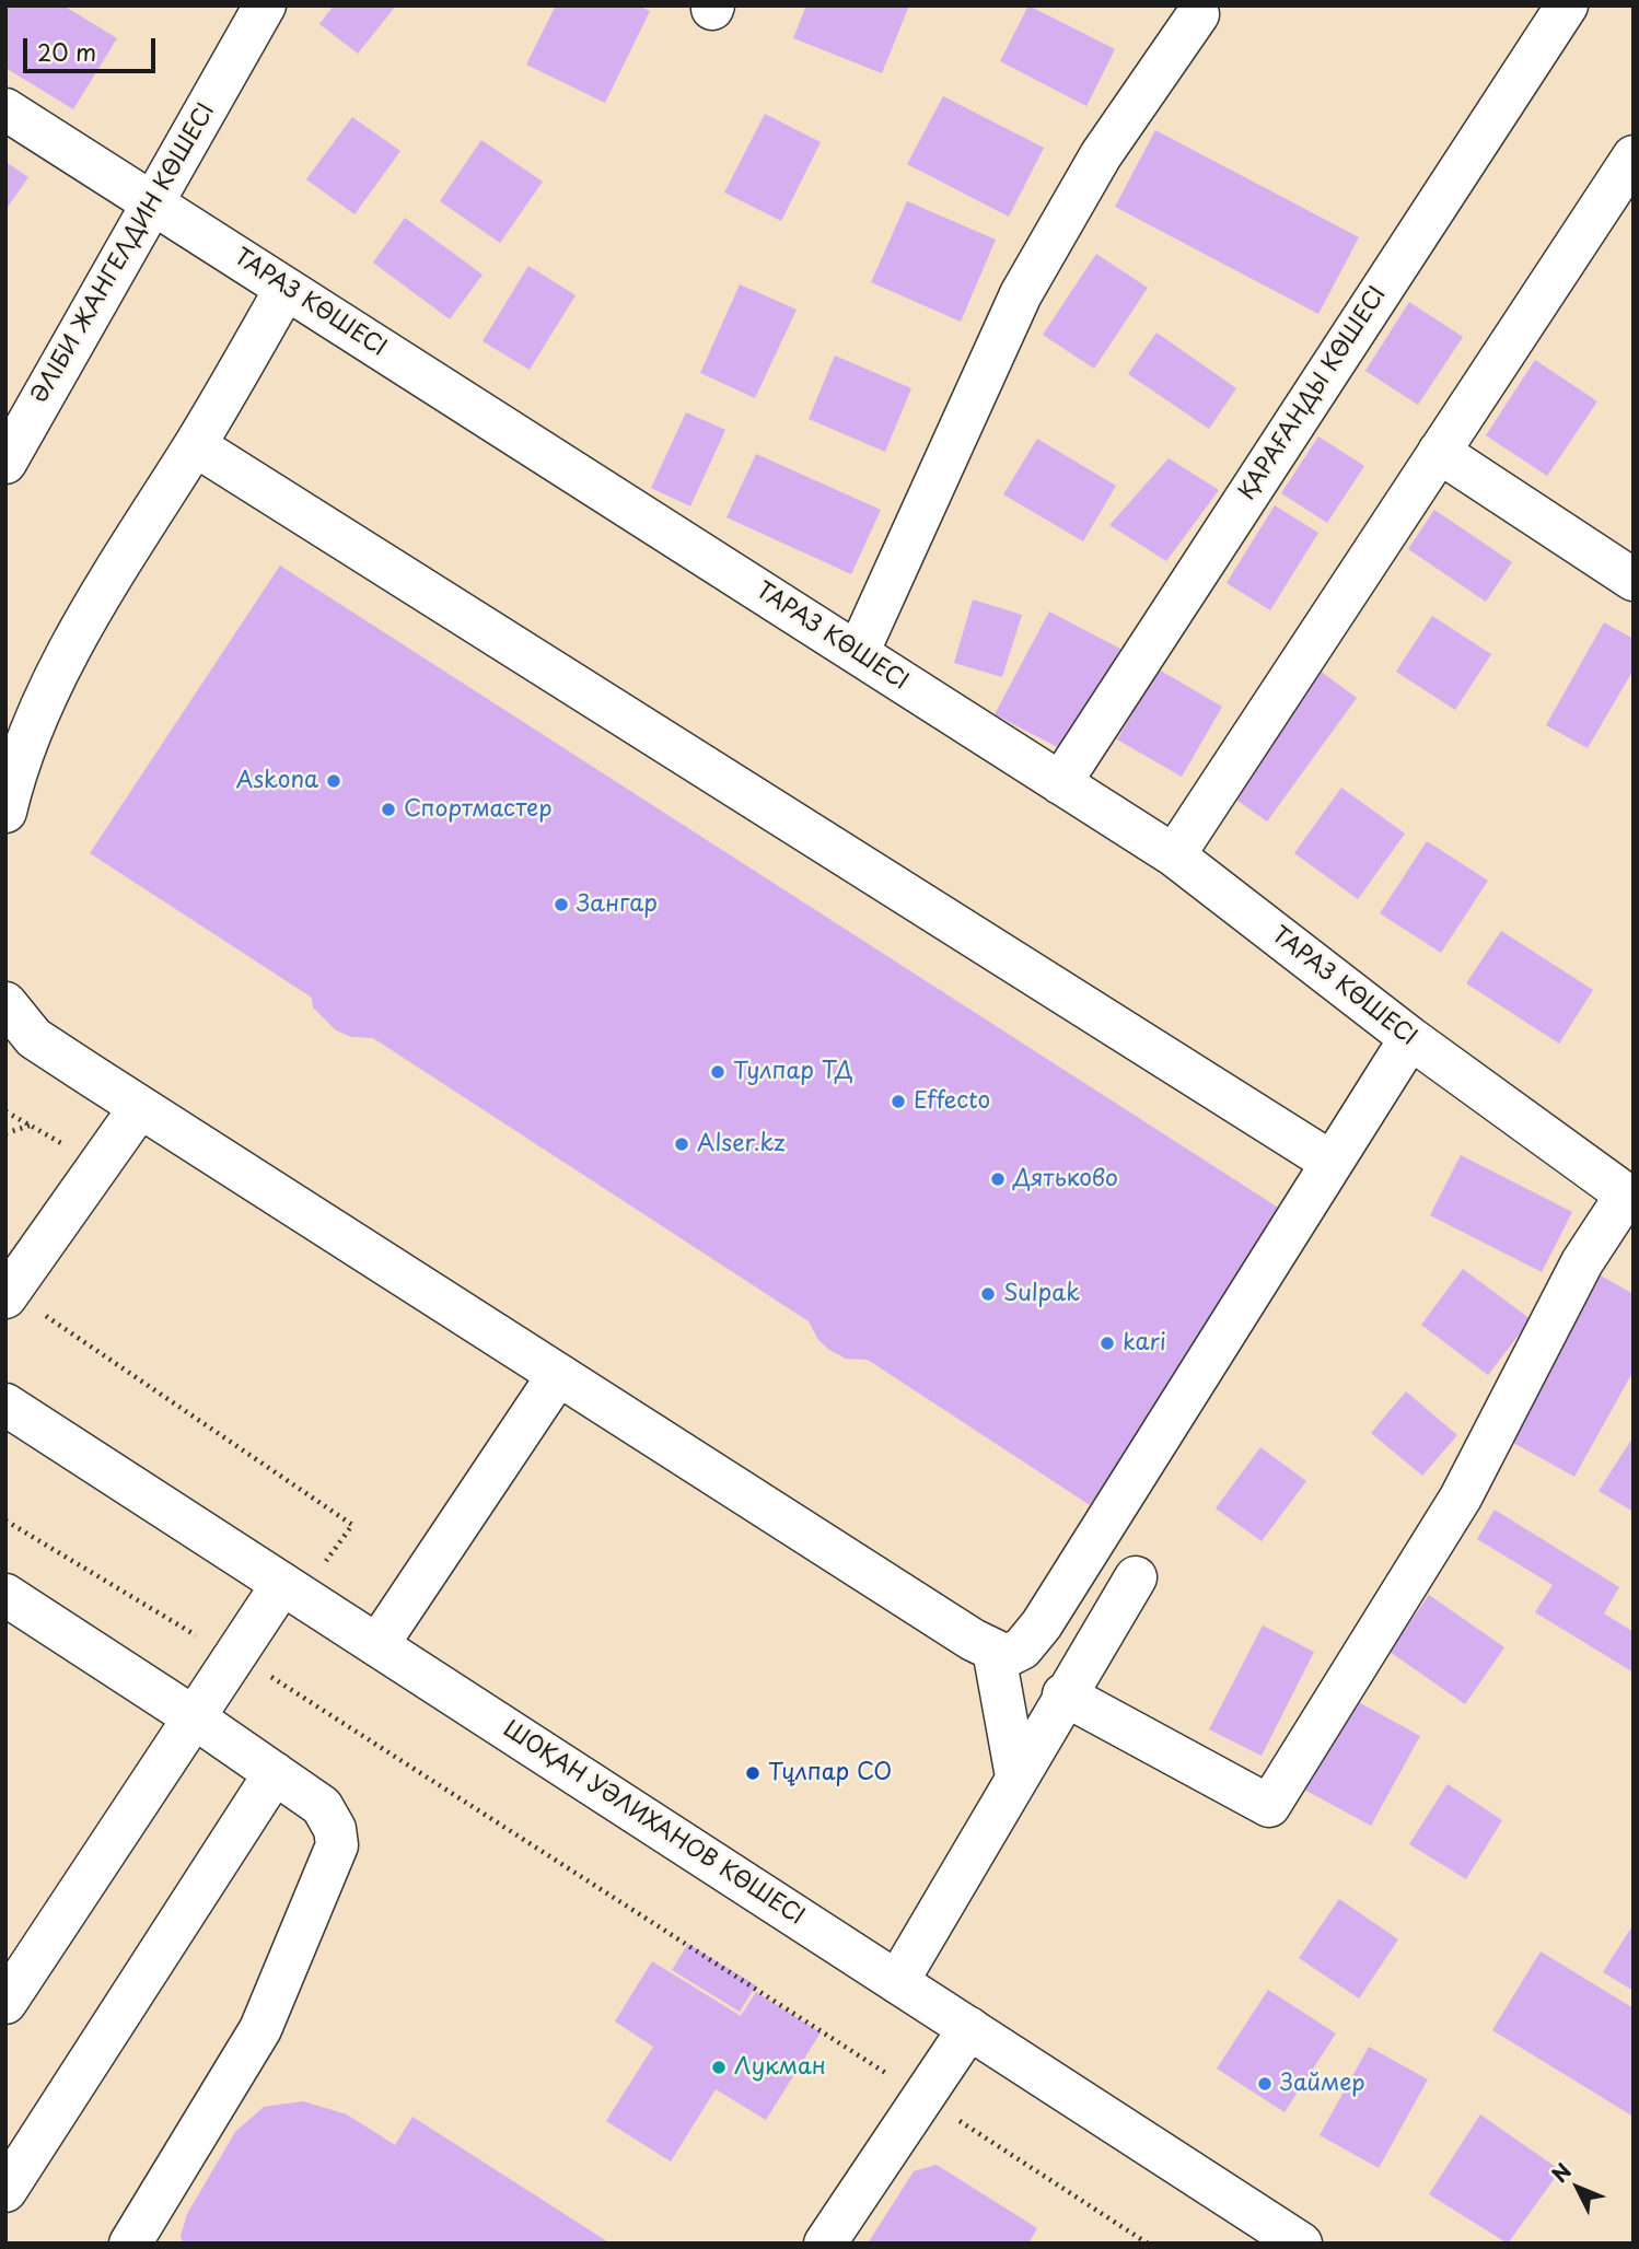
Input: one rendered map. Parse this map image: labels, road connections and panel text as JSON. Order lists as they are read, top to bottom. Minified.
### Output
{"streets":{"street":["ӘЛІБИ ЖАНГЕЛДИН КӨШЕСІ","ТАРАЗ КӨШЕСІ","ҚАРАҒАНДЫ КӨШЕСІ","ШОҚАН УӘЛИХАНОВ КӨШЕСІ"]},"crossings":[["ӘЛІБИ ЖАНГЕЛДИН КӨШЕСІ","ТАРАЗ КӨШЕСІ"],["ТАРАЗ КӨШЕСІ","ҚАРАҒАНДЫ КӨШЕСІ"]],"places":["Askona","Спортмастер","Зангар","Тулпар ТД","Effecto","Alser.kz","Дятьково","Sulpak","kari","Тұлпар СО","Лукман","Займер"],"scale_bar":"20 m","north":"top left"}
